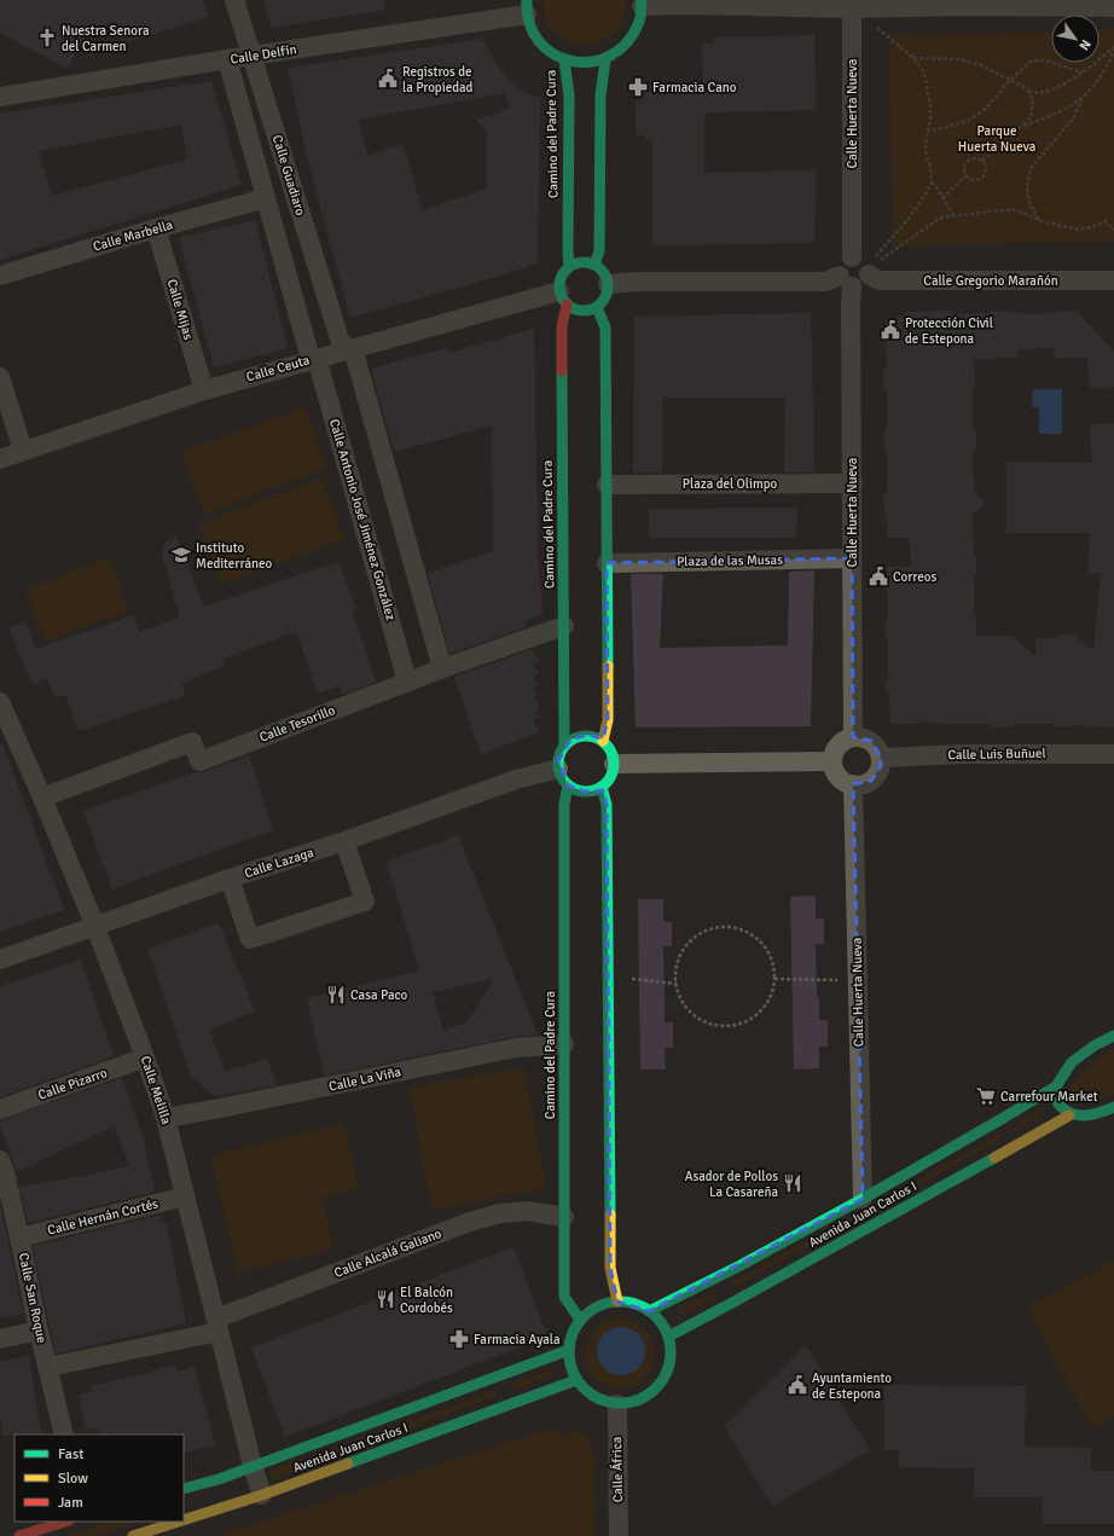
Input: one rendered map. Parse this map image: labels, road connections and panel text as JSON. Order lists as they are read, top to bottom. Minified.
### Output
{"streets":{"street":["Calle Delfín","Calle Huerta Nueva","Camino del Padre Cura","Calle Guadiaro","Calle Marbella","Calle Gregorio Marañón","Calle Mijas","Calle Ceuta","Plaza del Olimpo","Calle Antonio José Jiménez González","Plaza de las Musas","Calle Tesorillo","Calle Luis Buñuel","Calle Lazaga","Calle La Viña","Calle Pizarro","Calle Melilla","Avenida Juan Carlos I","Calle Hernán Cortés","Calle Alcalá Galiano","Calle San Roque","Calle África"]},"crossings":[["Calle Delfín","Calle Guadiaro"],["Calle Huerta Nueva","Calle Gregorio Marañón"],["Calle Huerta Nueva","Plaza del Olimpo"],["Calle Huerta Nueva","Plaza de las Musas"],["Calle Huerta Nueva","Calle Luis Buñuel"],["Calle Huerta Nueva","Avenida Juan Carlos I"],["Camino del Padre Cura","Calle Ceuta"],["Camino del Padre Cura","Calle Tesorillo"],["Camino del Padre Cura","Calle Lazaga"],["Camino del Padre Cura","Calle La Viña"],["Camino del Padre Cura","Avenida Juan Carlos I"],["Camino del Padre Cura","Calle Alcalá Galiano"],["Camino del Padre Cura","Calle África"],["Calle Guadiaro","Calle Marbella"],["Calle Guadiaro","Calle Ceuta"],["Calle Guadiaro","Calle Antonio José Jiménez González"],["Calle Marbella","Calle Mijas"],["Calle Mijas","Calle Ceuta"],["Calle Ceuta","Calle Antonio José Jiménez González"],["Calle Antonio José Jiménez González","Calle Tesorillo"],["Calle Tesorillo","Calle Melilla"],["Calle Lazaga","Calle Melilla"],["Calle La Viña","Calle Melilla"],["Calle Pizarro","Calle Melilla"],["Calle Melilla","Avenida Juan Carlos I"],["Calle Melilla","Calle Hernán Cortés"],["Calle Melilla","Calle Alcalá Galiano"],["Avenida Juan Carlos I","Calle África"],["Calle Hernán Cortés","Calle San Roque"],["Calle Alcalá Galiano","Calle San Roque"]],"parks":["Parque Huerta Nueva"],"places":{"church":["Nuestra Senora del Carmen"],"public building":["Registros de la Propiedad","Protección Civil de Estepona","Correos","Ayuntamiento de Estepona"],"pharmacy":["Farmacia Cano","Farmacia Ayala"],"school or university":["Instituto Mediterráneo"],"restaurant":["Casa Paco","Asador de Pollos La Casareña","El Balcón Cordobés"],"supermarket":["Carrefour Market"]},"legend":["Fast","Slow","Jam"],"north":"bottom right"}
